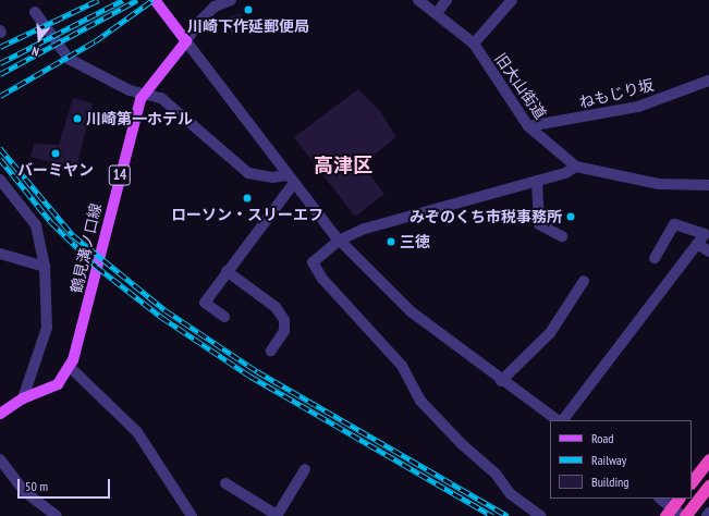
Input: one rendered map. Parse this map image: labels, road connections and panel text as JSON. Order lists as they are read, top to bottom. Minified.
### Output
{"streets":{"main road":["14","鶴見溝ノ口線"],"street":["旧大山街道","ねもじり坂"]},"crossings":[["旧大山街道","ねもじり坂"]],"districts":["高津区"],"places":["川崎下作延郵便局","川崎第一ホテル","バーミヤン","ローソン・スリーエフ","みぞのくち市税事務所","三徳"],"legend":["Road","Railway","Building"],"scale_bar":"50 m","north":"bottom"}
